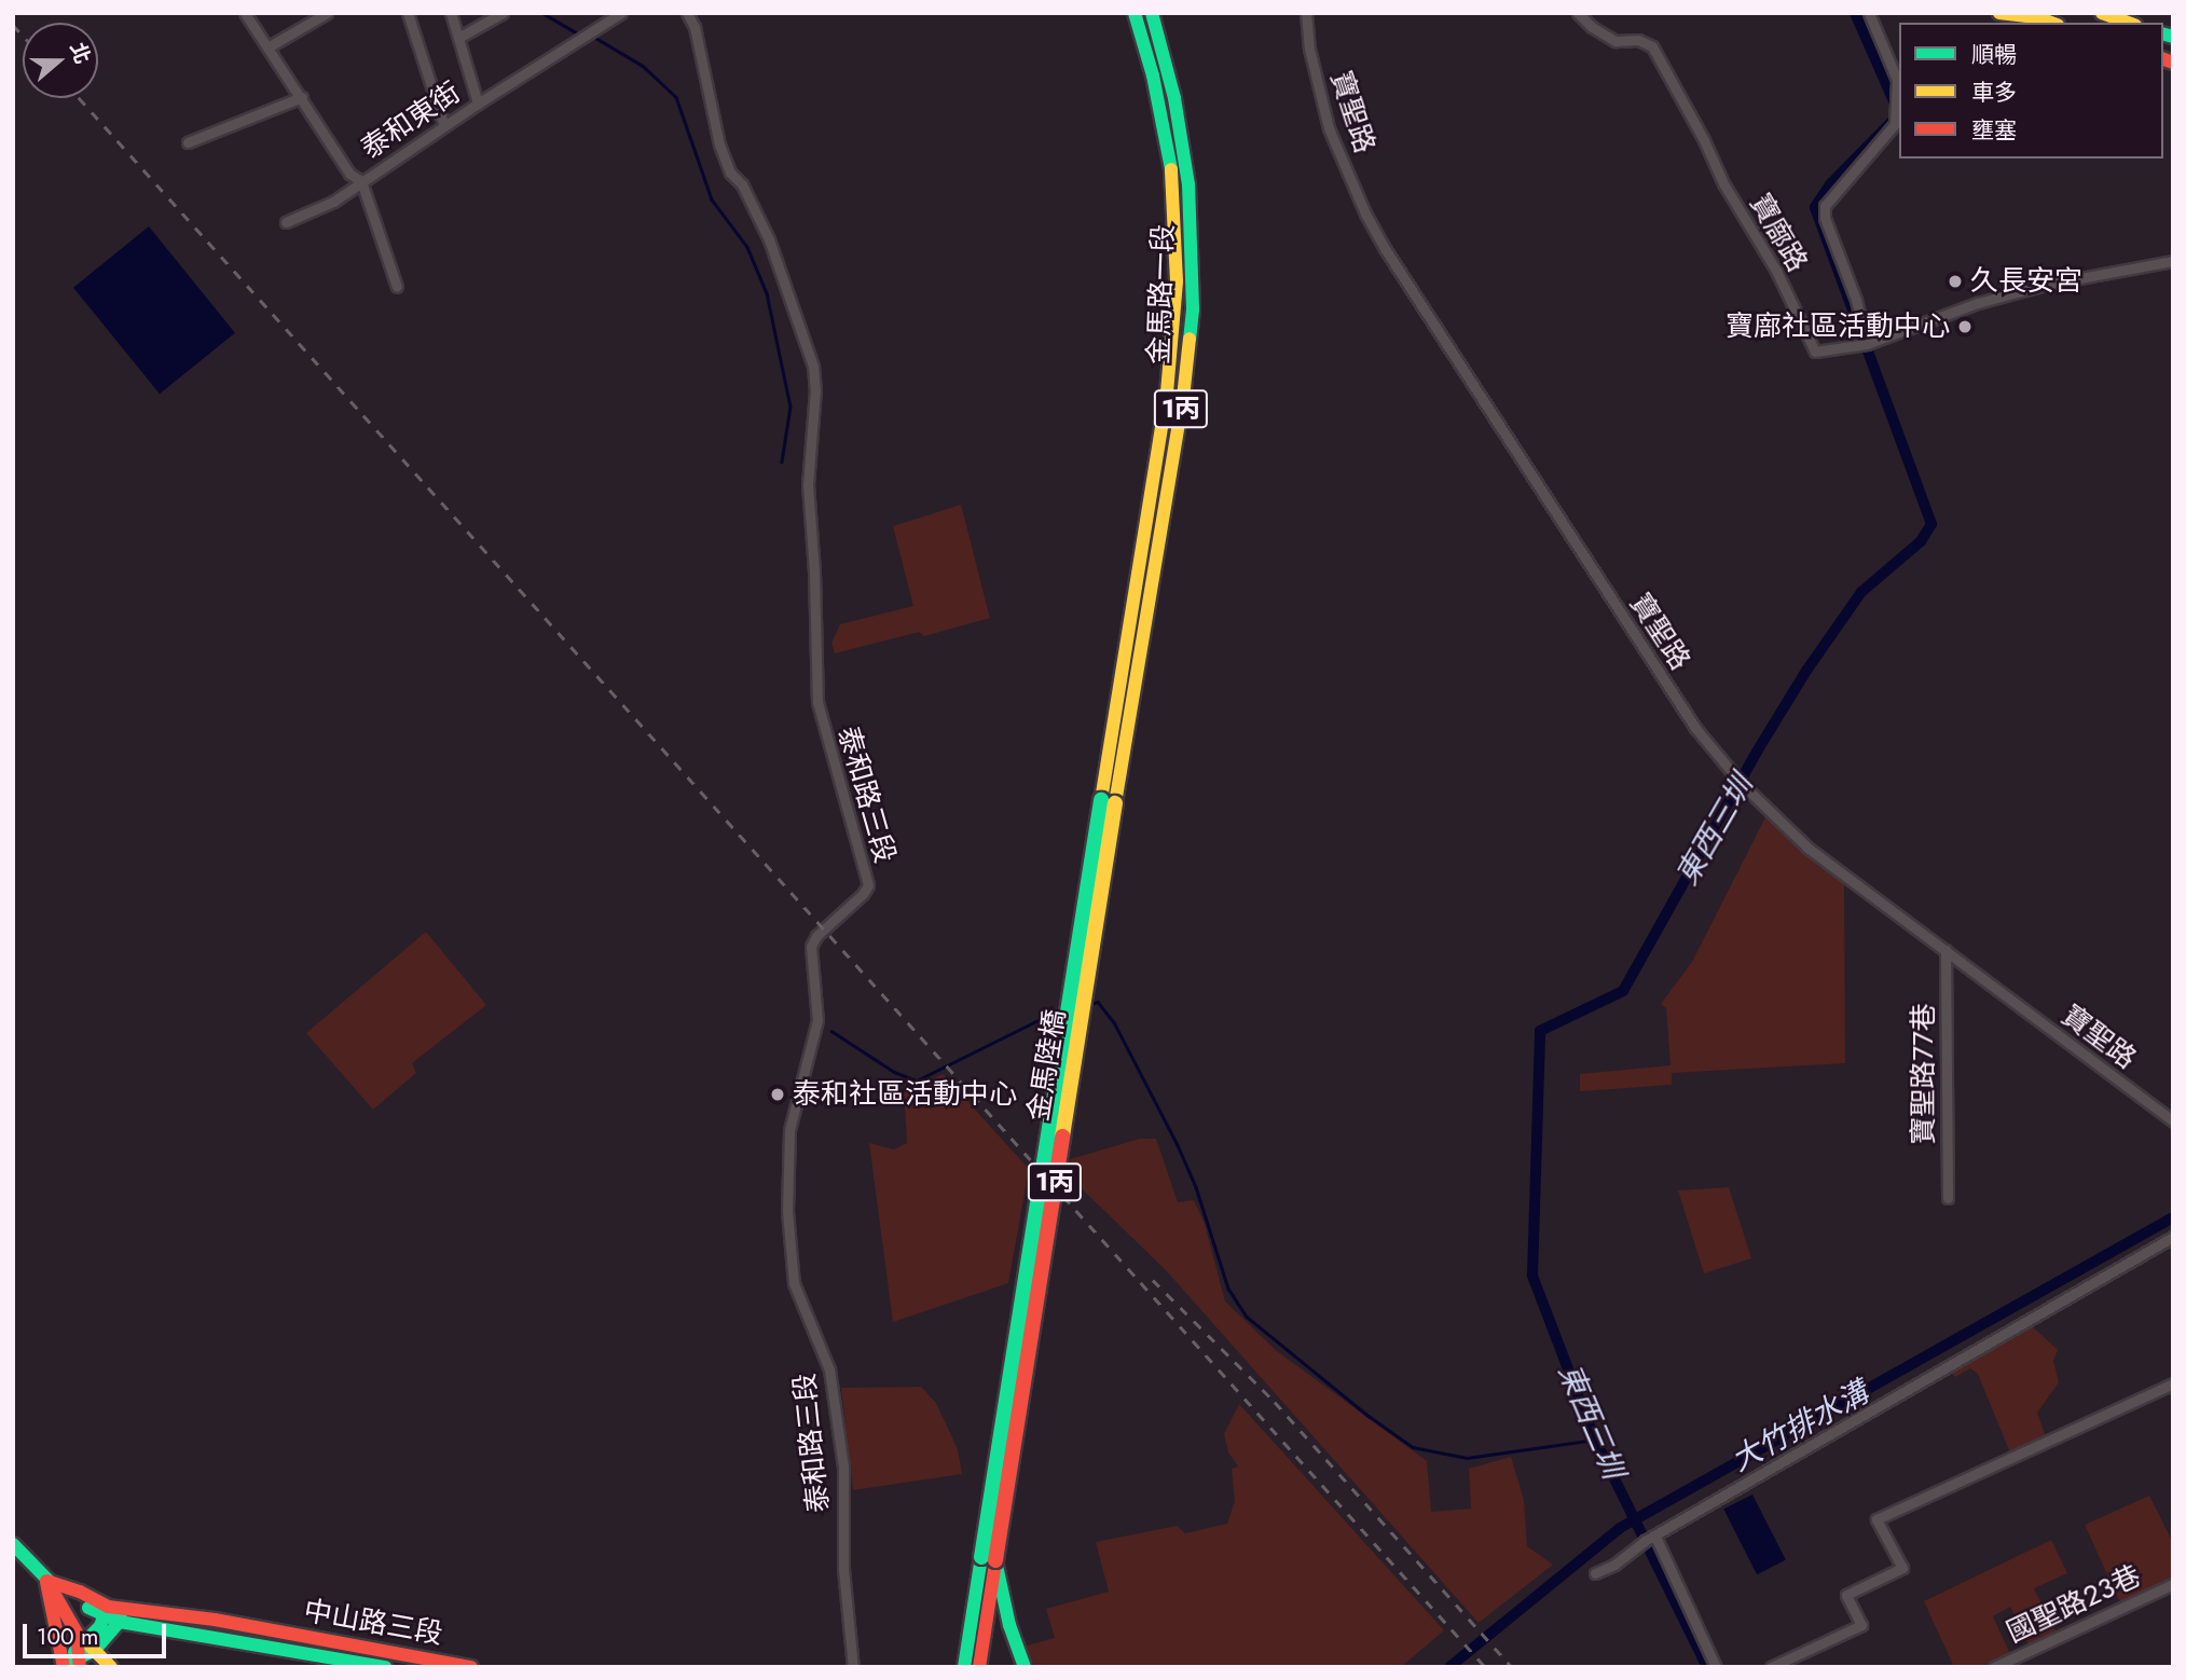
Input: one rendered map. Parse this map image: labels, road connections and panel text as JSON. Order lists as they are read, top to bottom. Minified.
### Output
{"streets":{"main road":["金馬路一段","1丙","金馬陸橋","中山路三段"],"street":["寶聖路","泰和東街","寶廍路","泰和路三段","寶聖路77巷","國聖路23巷"]},"crossings":[["寶聖路","寶聖路77巷"],["金馬路一段","金馬陸橋"],["1丙","金馬陸橋"]],"water":["東西三圳","大竹排水溝"],"places":["久長安宮","寶廍社區活動中心","泰和社區活動中心"],"legend":["順暢","車多","壅塞"],"scale_bar":"100 m","north":"right"}
